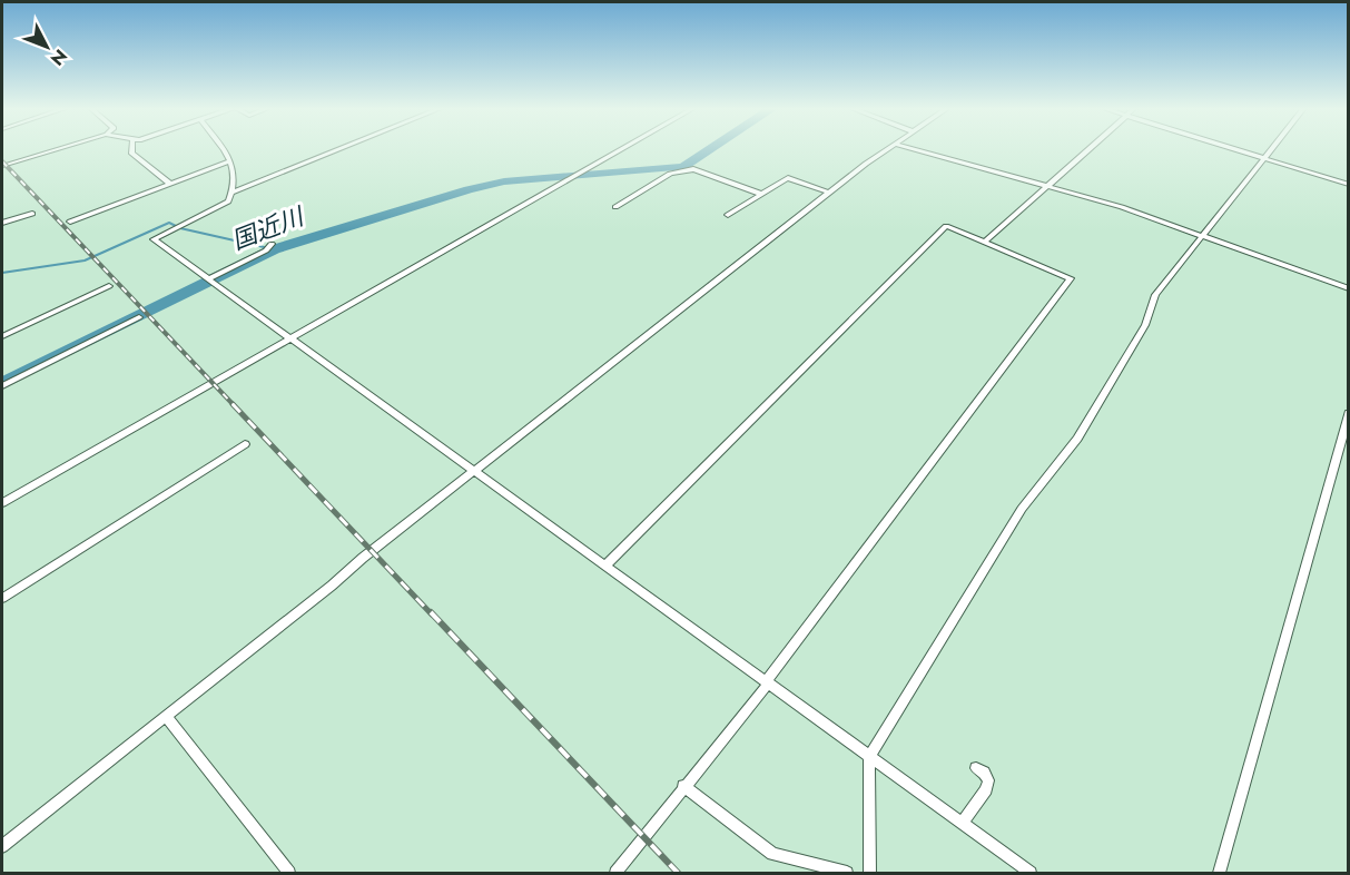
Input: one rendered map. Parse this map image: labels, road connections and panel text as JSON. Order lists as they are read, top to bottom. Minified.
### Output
{"water":["国近川"],"north":"bottom right"}
